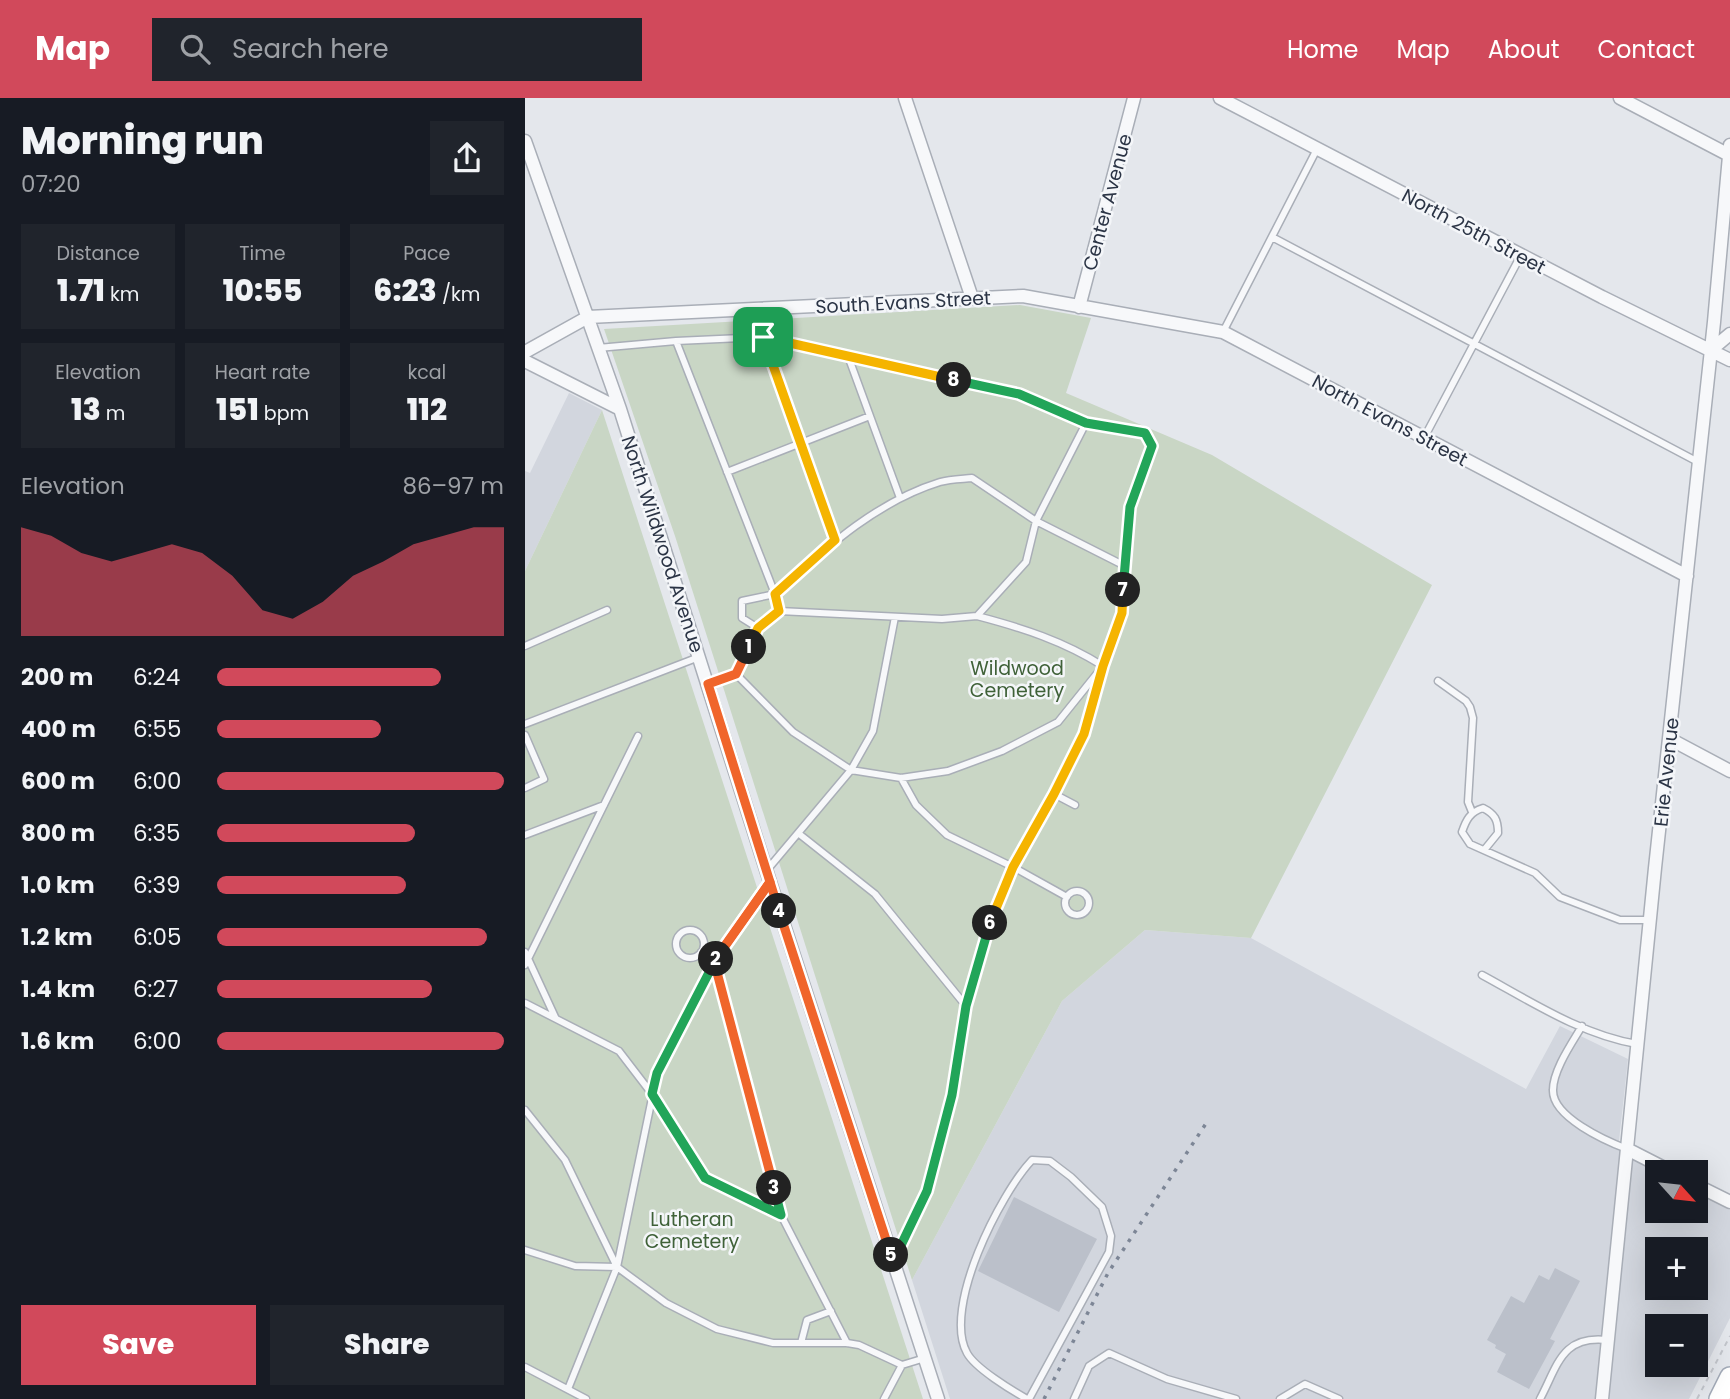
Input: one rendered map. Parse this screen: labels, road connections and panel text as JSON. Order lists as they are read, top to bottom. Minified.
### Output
{"streets":{"street":["Center Avenue","North 25th Street","South Evans Street","North Evans Street","North Wildwood Avenue","Erie Avenue"]},"crossings":[["Center Avenue","South Evans Street"],["Center Avenue","North Evans Street"],["North 25th Street","Erie Avenue"],["South Evans Street","North Evans Street"],["South Evans Street","North Wildwood Avenue"],["North Evans Street","Erie Avenue"]],"parks":["Wildwood Cemetery","Lutheran Cemetery"],"north":"bottom right","page":{"header":"Map","search":"Search here","nav":["Home","Map","About","Contact"],"heading":["Morning run","07:20"],"stats":[["Distance","1.71 km"],["Time","10:55"],["Pace","6:23 /km"],["Elevation","13 m"],["Heart rate","151 bpm"],["kcal","112"]],"pins":["8","7","1","4","6","2","3","5"],"chart":["Elevation","86–97 m"],"list":[{"name":"200 m","note":"6:24"},{"name":"400 m","note":"6:55"},{"name":"600 m","note":"6:00"},{"name":"800 m","note":"6:35"},{"name":"1.0 km","note":"6:39"},{"name":"1.2 km","note":"6:05"},{"name":"1.4 km","note":"6:27"},{"name":"1.6 km","note":"6:00"}],"map_buttons":["+","−"],"buttons":["Save","Share"]}}
